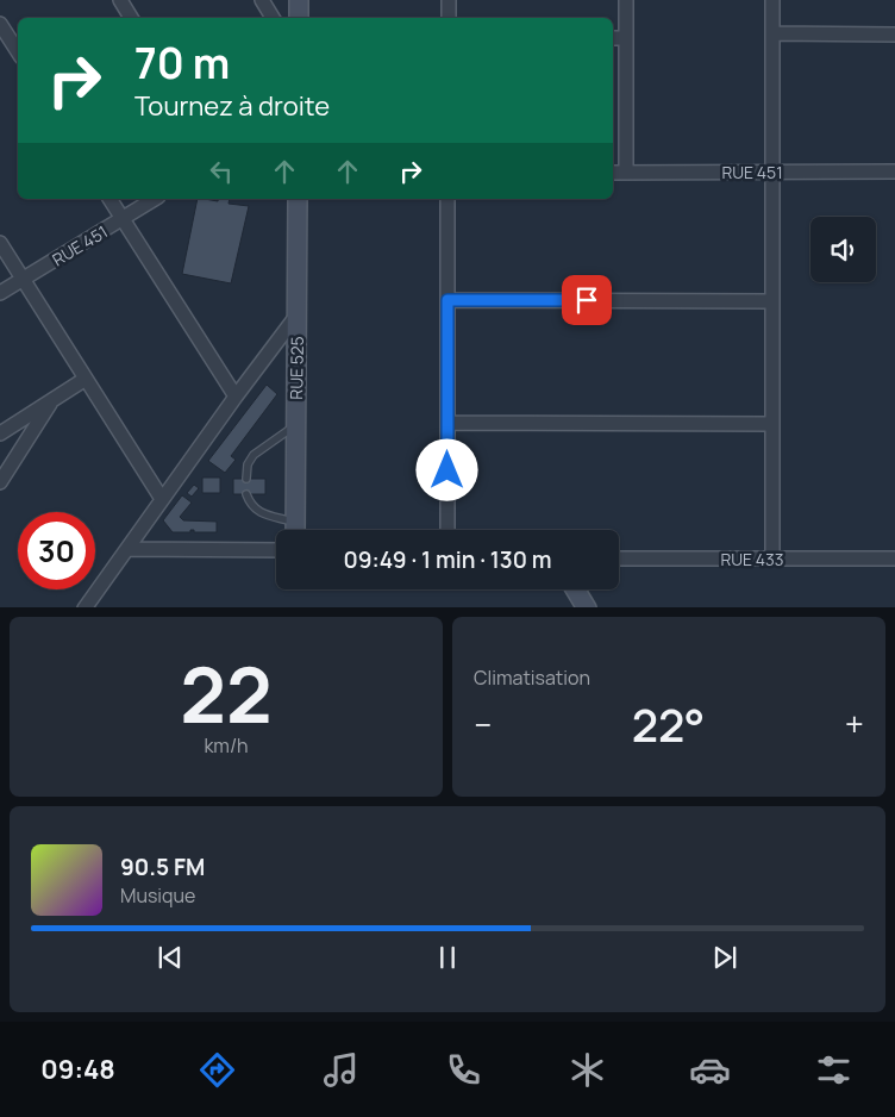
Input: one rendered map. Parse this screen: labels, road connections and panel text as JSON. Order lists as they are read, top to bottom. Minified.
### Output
{"streets":{"main road":["RUE 525"],"street":["RUE 451","RUE 433"]},"page":{"turn":["70 m","Tournez à droite"],"limit":"30","trip":"09:49 · 1 min · 130 m","tile":[["22","km/h"],"Climatisation"],"heat":["−","22°","+"],"song":["90.5 FM","Musique"],"tabs":"09:48"}}
